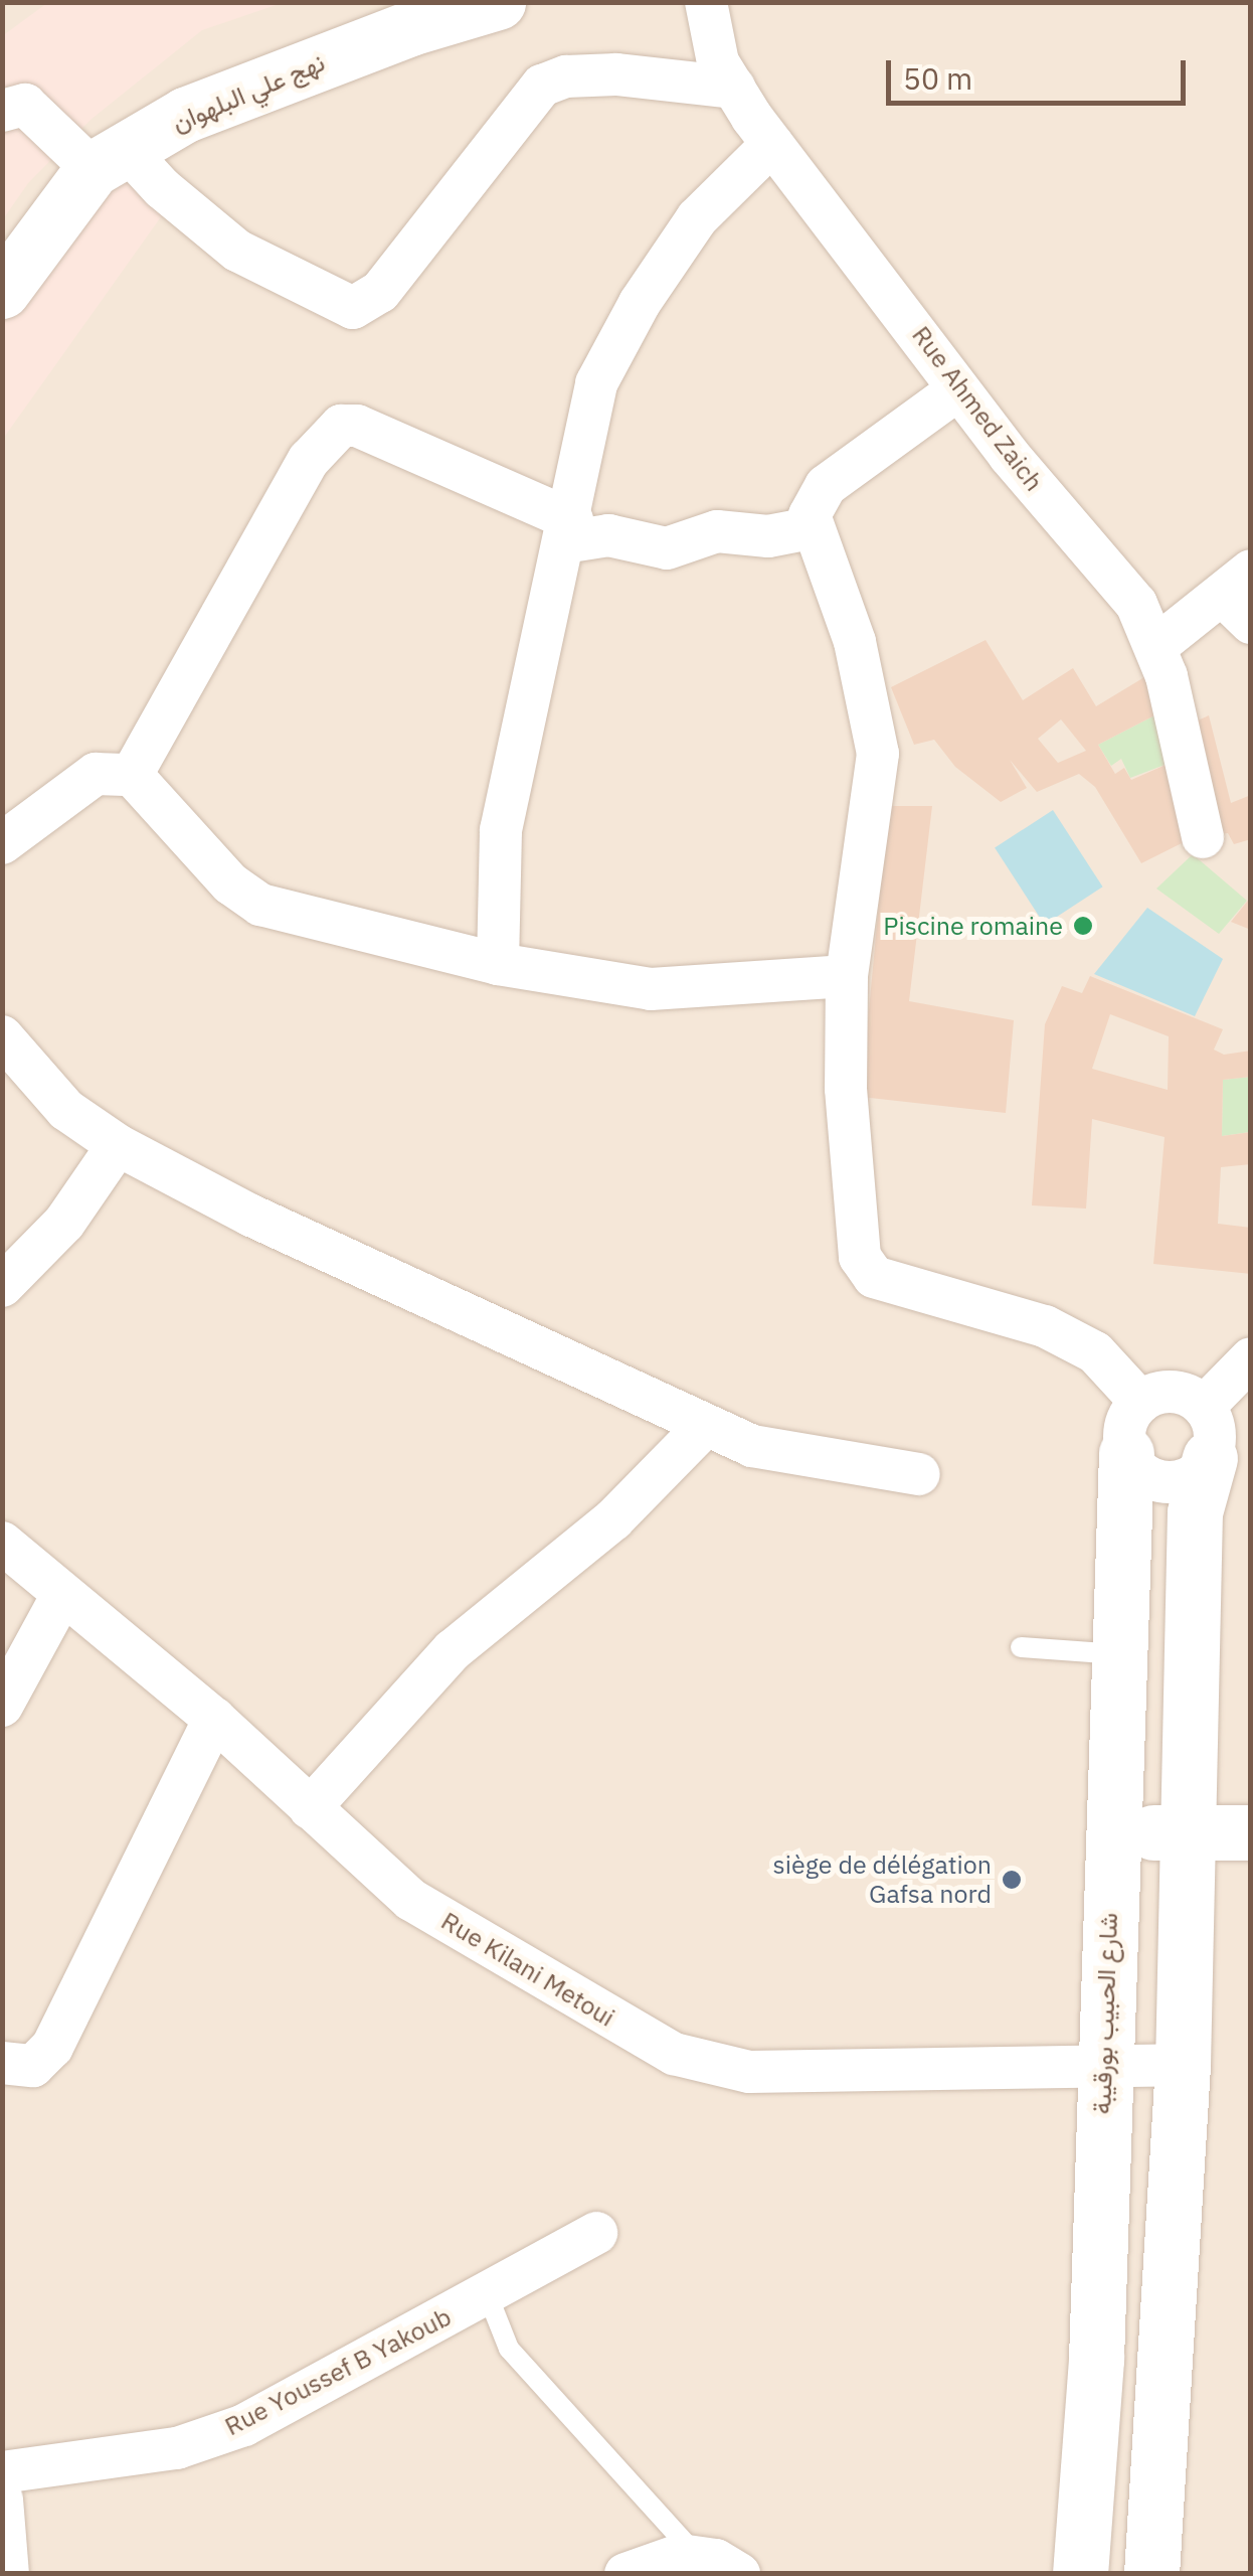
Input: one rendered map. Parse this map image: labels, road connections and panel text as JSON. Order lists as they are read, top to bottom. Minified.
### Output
{"streets":{"street":["نهج علي البلهوان","Rue Ahmed Zaich","Rue Kilani Metoui","شارع الحبيب بورقيبة","Rue Youssef B Yakoub"]},"crossings":[["Rue Kilani Metoui","شارع الحبيب بورقيبة"]],"places":["Piscine romaine","siège de délégation Gafsa nord"],"scale_bar":"50 m"}
